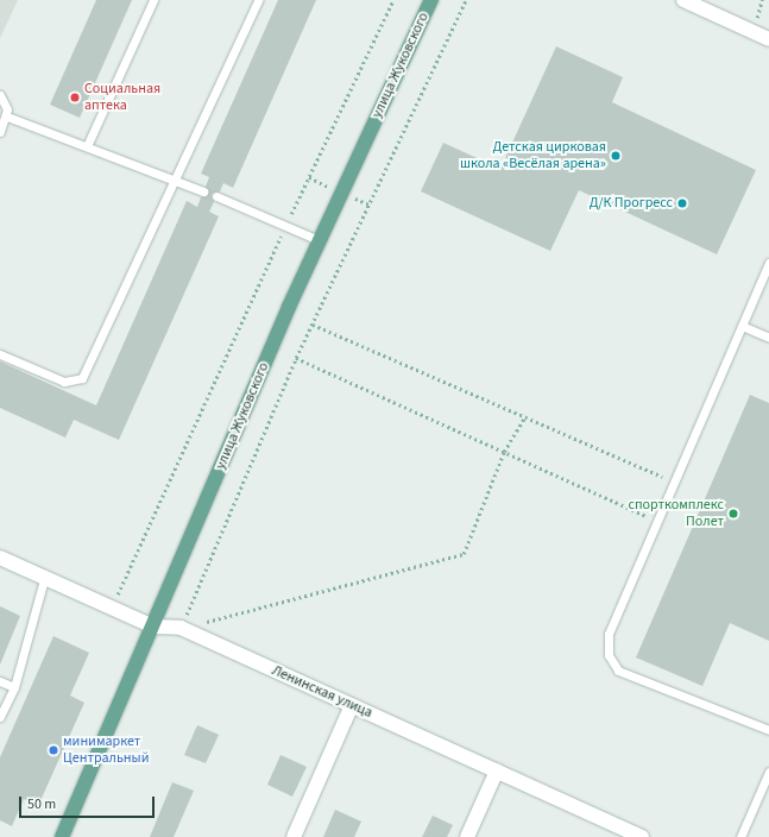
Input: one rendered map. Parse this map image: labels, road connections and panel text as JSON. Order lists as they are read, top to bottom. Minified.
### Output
{"streets":{"main road":["улица Жуковского"],"street":["Ленинская улица"]},"crossings":[["улица Жуковского","Ленинская улица"]],"places":["Социальная аптека","Детская цирковая школа «Весёлая арена»","Д/К Прогресс","спорткомплекс Полет","минимаркет Центральный"],"scale_bar":"50 m"}
